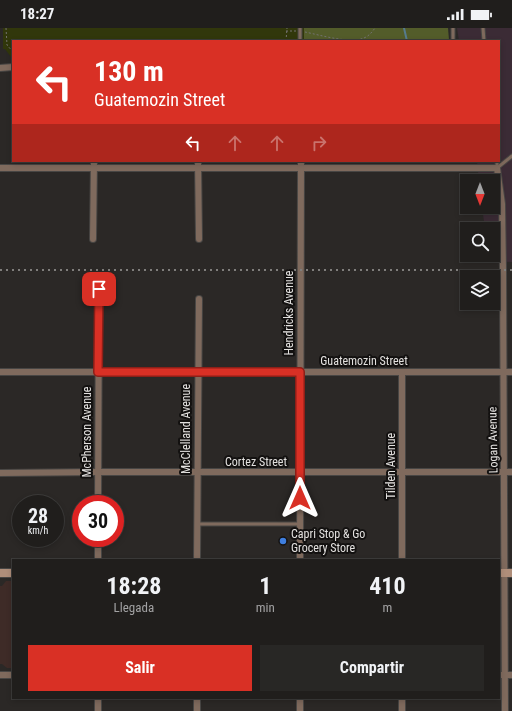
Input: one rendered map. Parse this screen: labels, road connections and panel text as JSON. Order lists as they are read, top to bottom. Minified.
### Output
{"streets":{"street":["Hendricks Avenue","Guatemozin Street","McClelland Avenue","McPherson Avenue","Logan Avenue","Cortez Street","Tilden Avenue"]},"crossings":[["Hendricks Avenue","Guatemozin Street"],["Hendricks Avenue","Cortez Street"],["Guatemozin Street","McClelland Avenue"],["Guatemozin Street","McPherson Avenue"],["Guatemozin Street","Logan Avenue"],["Guatemozin Street","Tilden Avenue"],["McClelland Avenue","Cortez Street"],["McPherson Avenue","Cortez Street"],["Logan Avenue","Cortez Street"],["Cortez Street","Tilden Avenue"]],"places":["Capri Stop & Go Grocery Store"],"north":"bottom","page":{"status":"18:27","turn":["130 m","Guatemozin Street"],"speed":"28 km/h","limit":"30","eta":["18:28","Llegada","1","min","410","m"],"buttons":["Salir","Compartir"]}}
